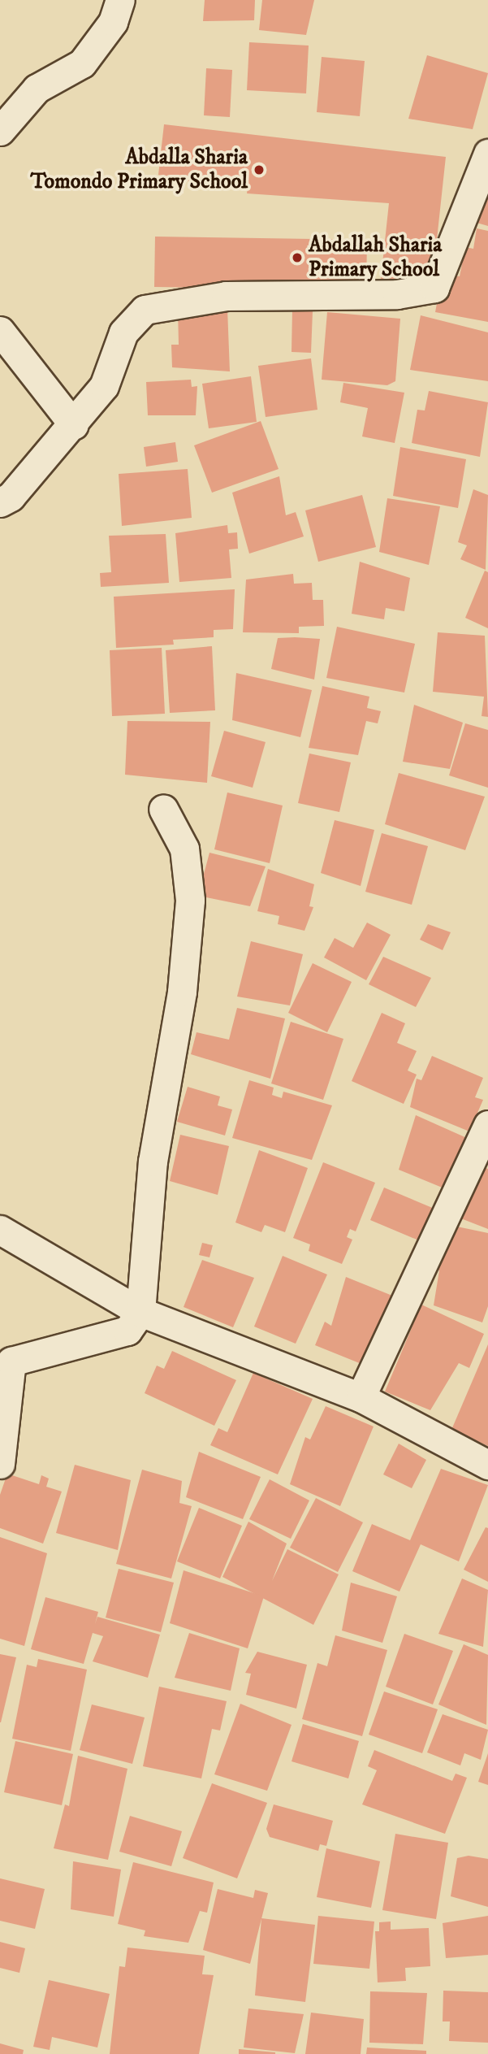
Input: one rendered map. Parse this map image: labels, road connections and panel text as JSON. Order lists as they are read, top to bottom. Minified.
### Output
{"places":["Abdalla Sharia Tomondo Primary School","Abdallah Sharia Primary School"]}
